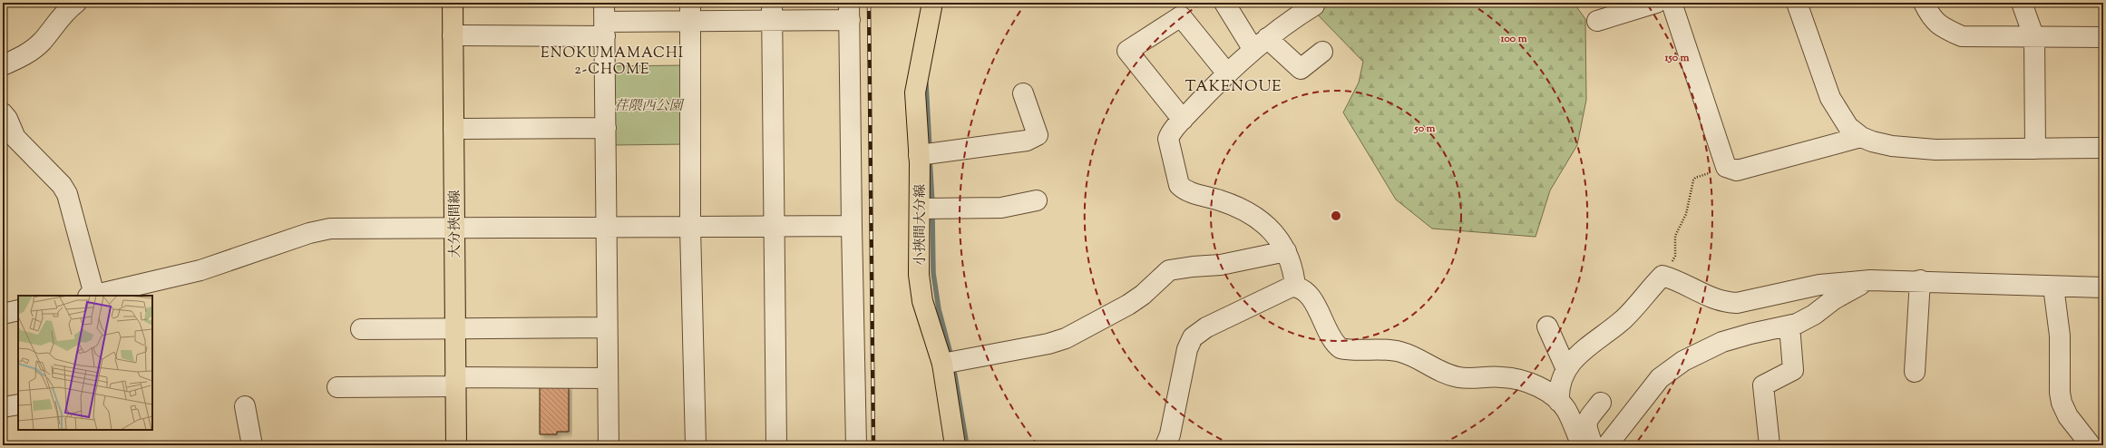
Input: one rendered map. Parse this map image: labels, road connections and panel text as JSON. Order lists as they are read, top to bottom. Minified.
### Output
{"streets":{"main road":["大分挾間線","小挾間大分線"]},"districts":["ENOKUMAMACHI 2-CHOME","TAKENOUE"],"parks":["荏隈西公園"],"rings":["100 m","150 m","50 m"]}
